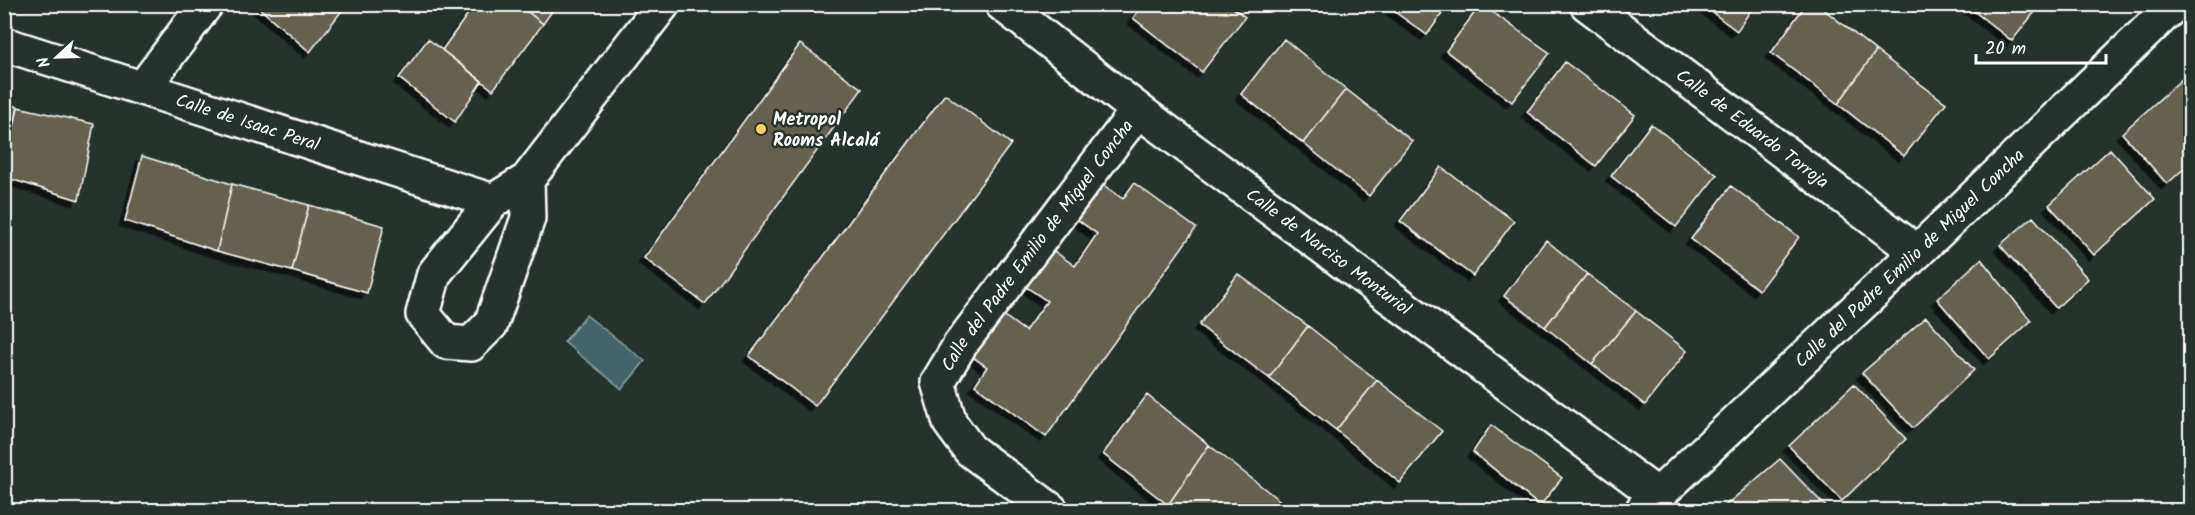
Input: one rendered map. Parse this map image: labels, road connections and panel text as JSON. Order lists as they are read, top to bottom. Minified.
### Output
{"streets":{"street":["Calle de Isaac Peral","Calle de Eduardo Torroja","Calle del Padre Emilio de Miguel Concha","Calle de Narciso Monturiol"]},"crossings":[["Calle de Eduardo Torroja","Calle del Padre Emilio de Miguel Concha"],["Calle del Padre Emilio de Miguel Concha","Calle de Narciso Monturiol"]],"places":["Metropol Rooms Alcalá"],"scale_bar":"20 m","north":"left"}
